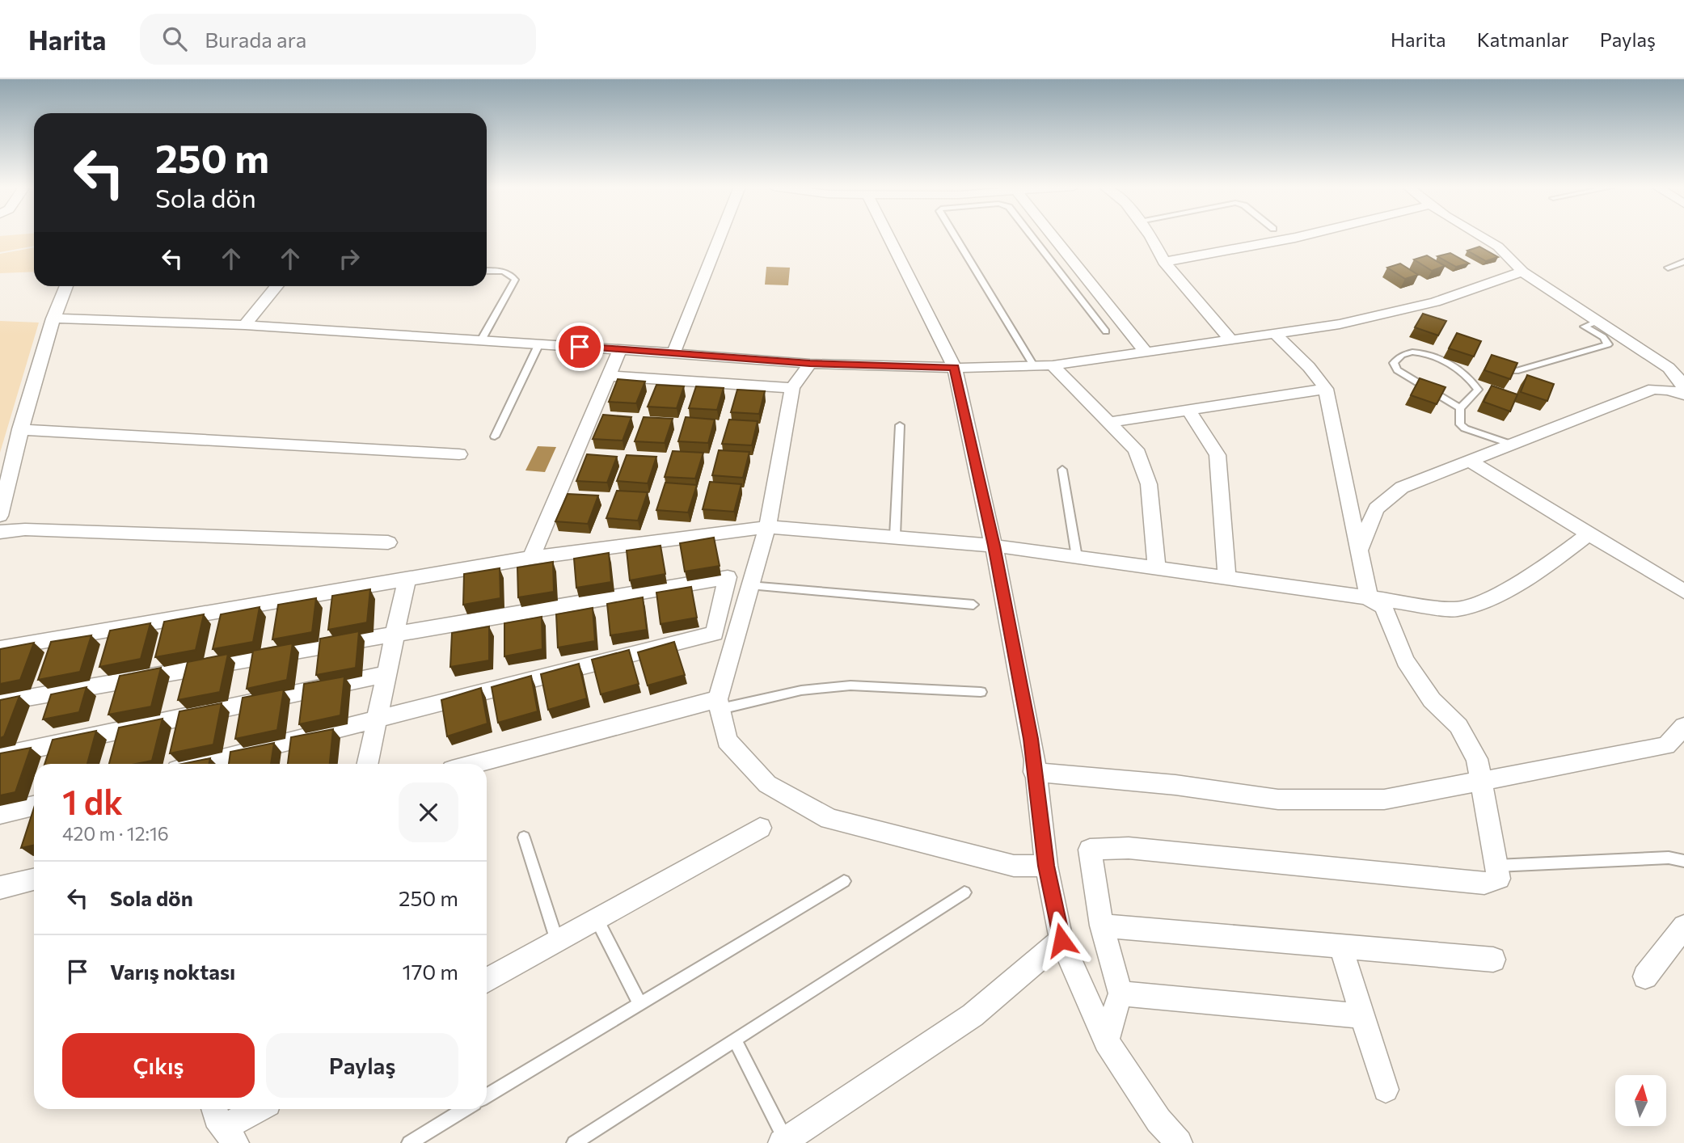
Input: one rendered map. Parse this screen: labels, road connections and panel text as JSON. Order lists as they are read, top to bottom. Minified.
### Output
{"north":"top","page":{"header":"Harita","search":"Burada ara","nav":["Harita","Katmanlar","Paylaş"],"turn":["250 m","Sola dön"],"heading":["1 dk","420 m · 12:16"],"list":[{"name":"Sola dön","value":"250 m"},{"name":"Varış noktası","value":"170 m"}],"buttons":["Çıkış","Paylaş"]}}
